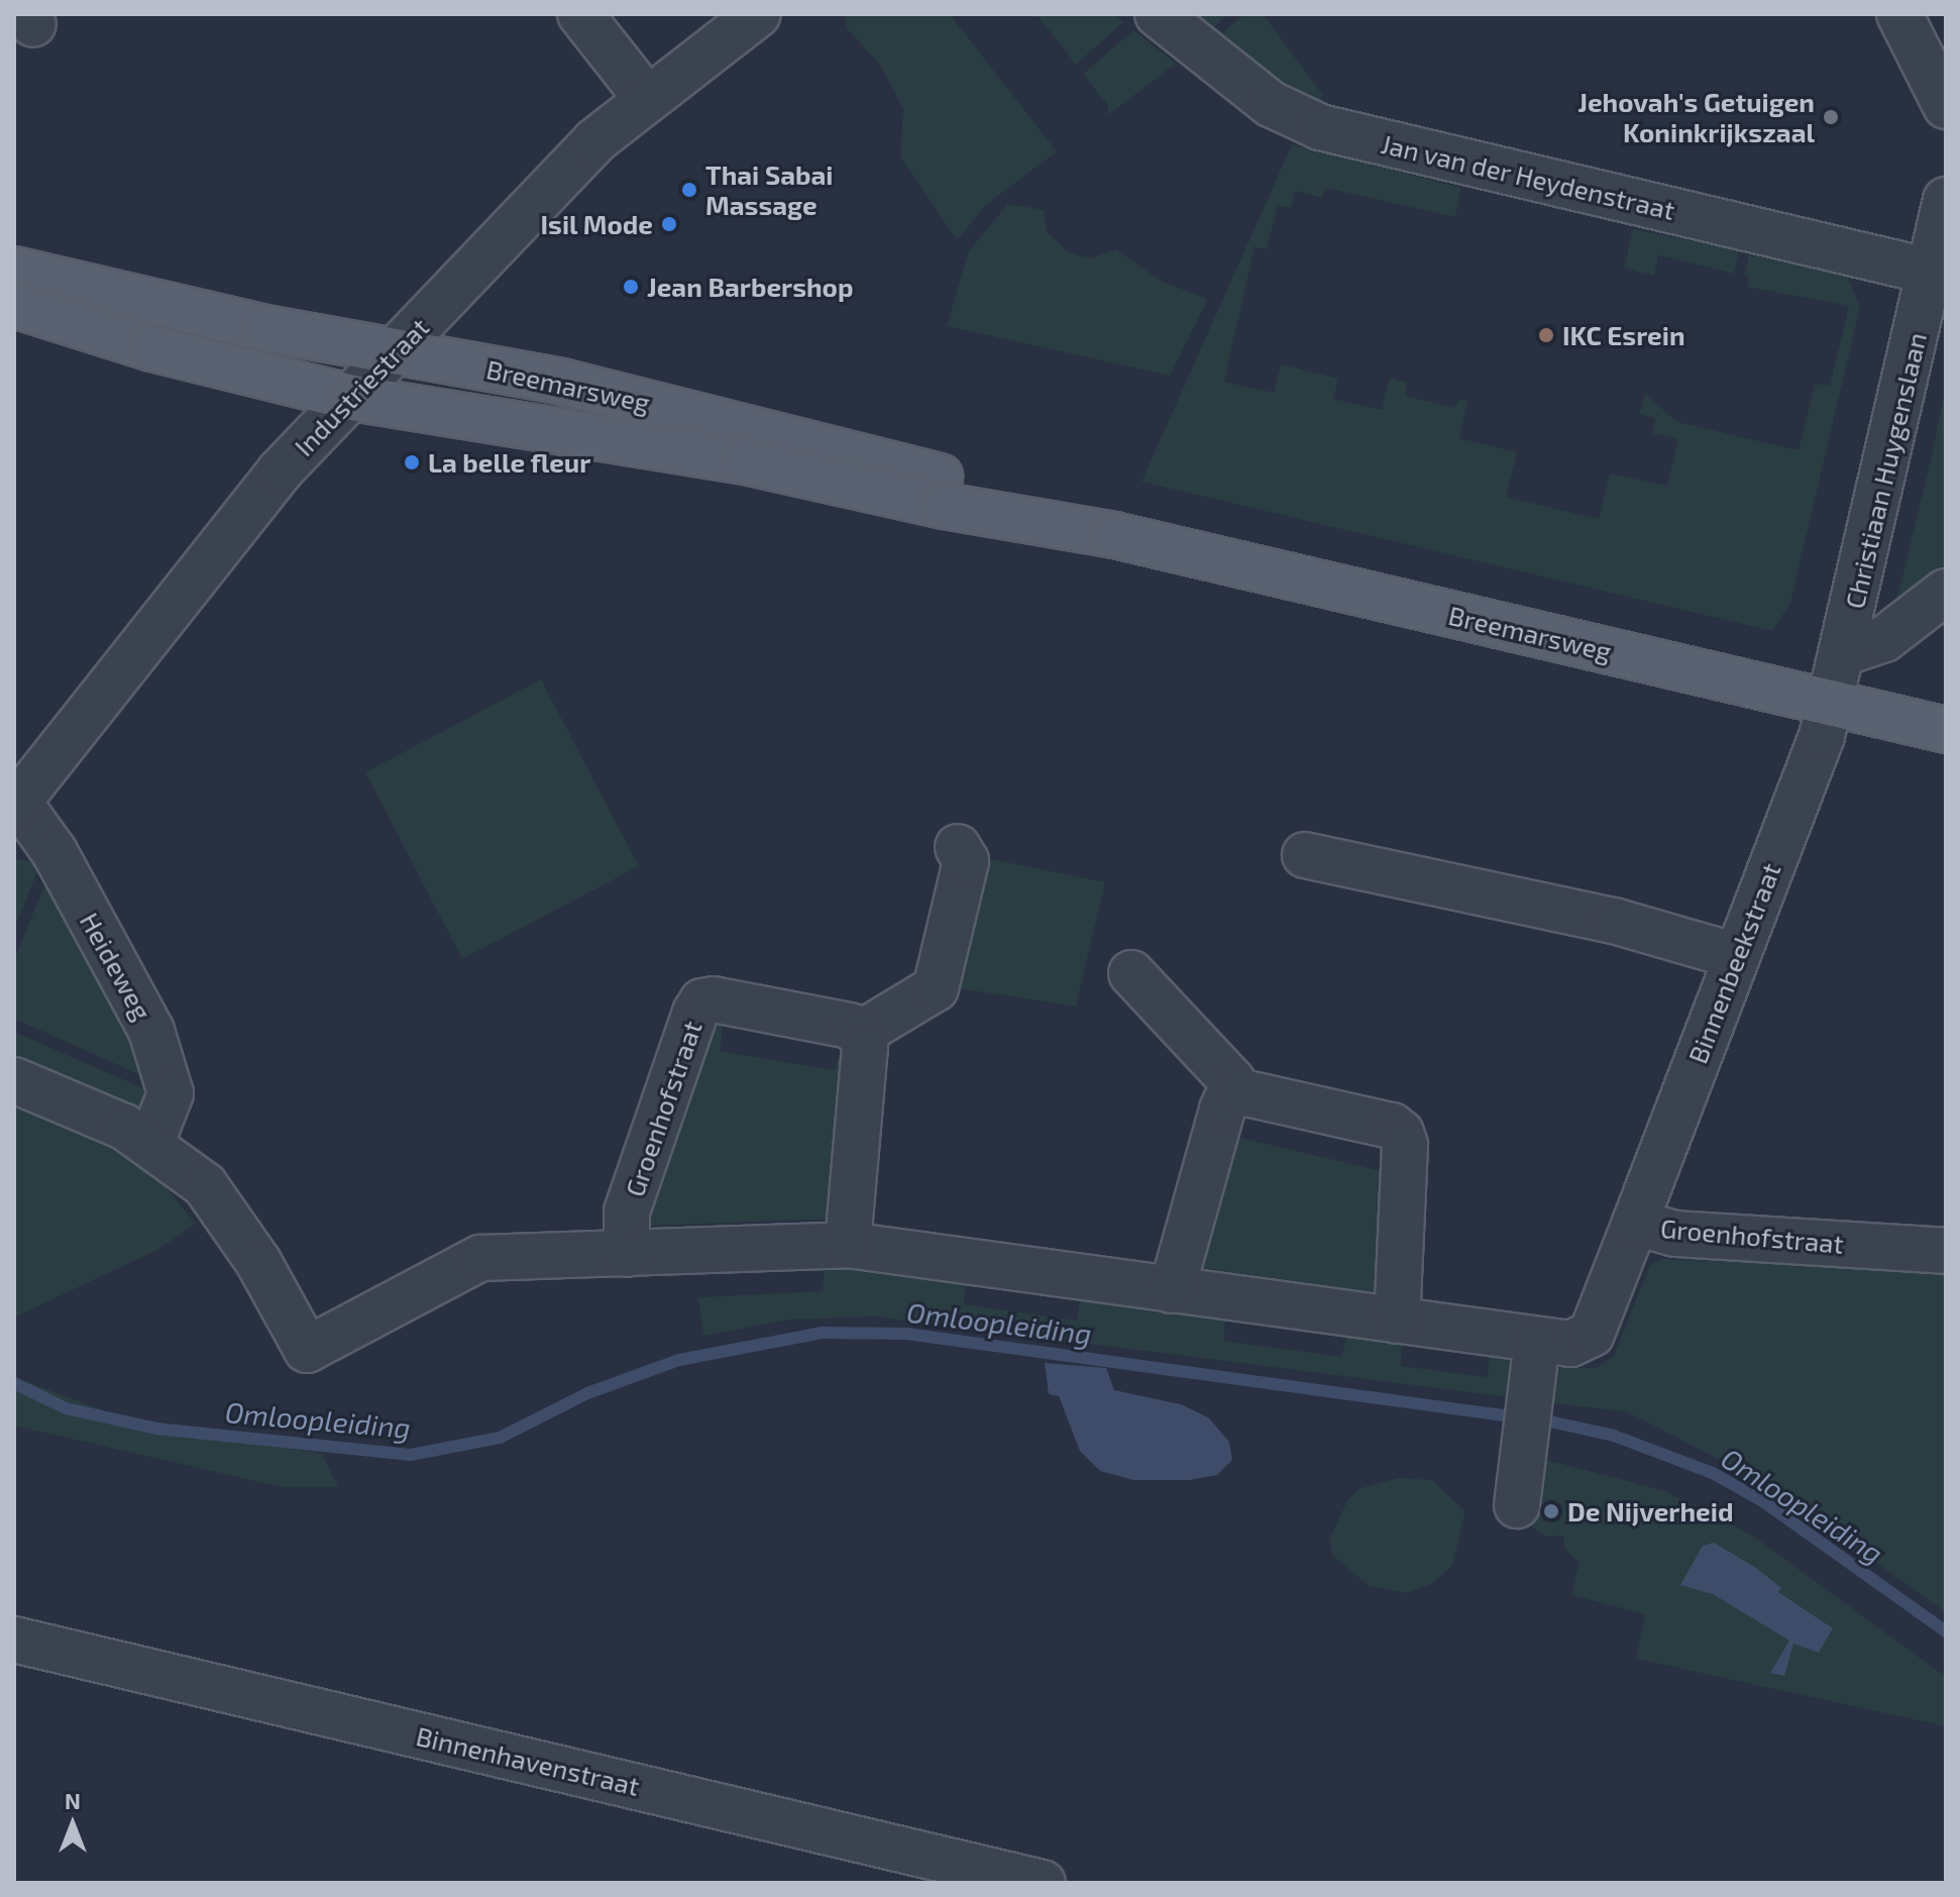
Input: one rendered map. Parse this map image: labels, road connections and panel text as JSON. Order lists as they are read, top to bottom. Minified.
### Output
{"streets":{"main road":["Breemarsweg"],"street":["Jan van der Heydenstraat","Industriestraat","Christiaan Huygenslaan","Binnenbeekstraat","Heideweg","Groenhofstraat","Binnenhavenstraat"]},"crossings":[["Jan van der Heydenstraat","Christiaan Huygenslaan"],["Breemarsweg","Industriestraat"],["Breemarsweg","Christiaan Huygenslaan"],["Breemarsweg","Binnenbeekstraat"],["Industriestraat","Heideweg"],["Christiaan Huygenslaan","Binnenbeekstraat"],["Binnenbeekstraat","Groenhofstraat"],["Heideweg","Groenhofstraat"]],"water":["Omloopleiding"],"places":["Jehovah's Getuigen Koninkrijkszaal","Thai Sabai Massage","Isil Mode","Jean Barbershop","IKC Esrein","La belle fleur","De Nijverheid"],"north":"top"}
